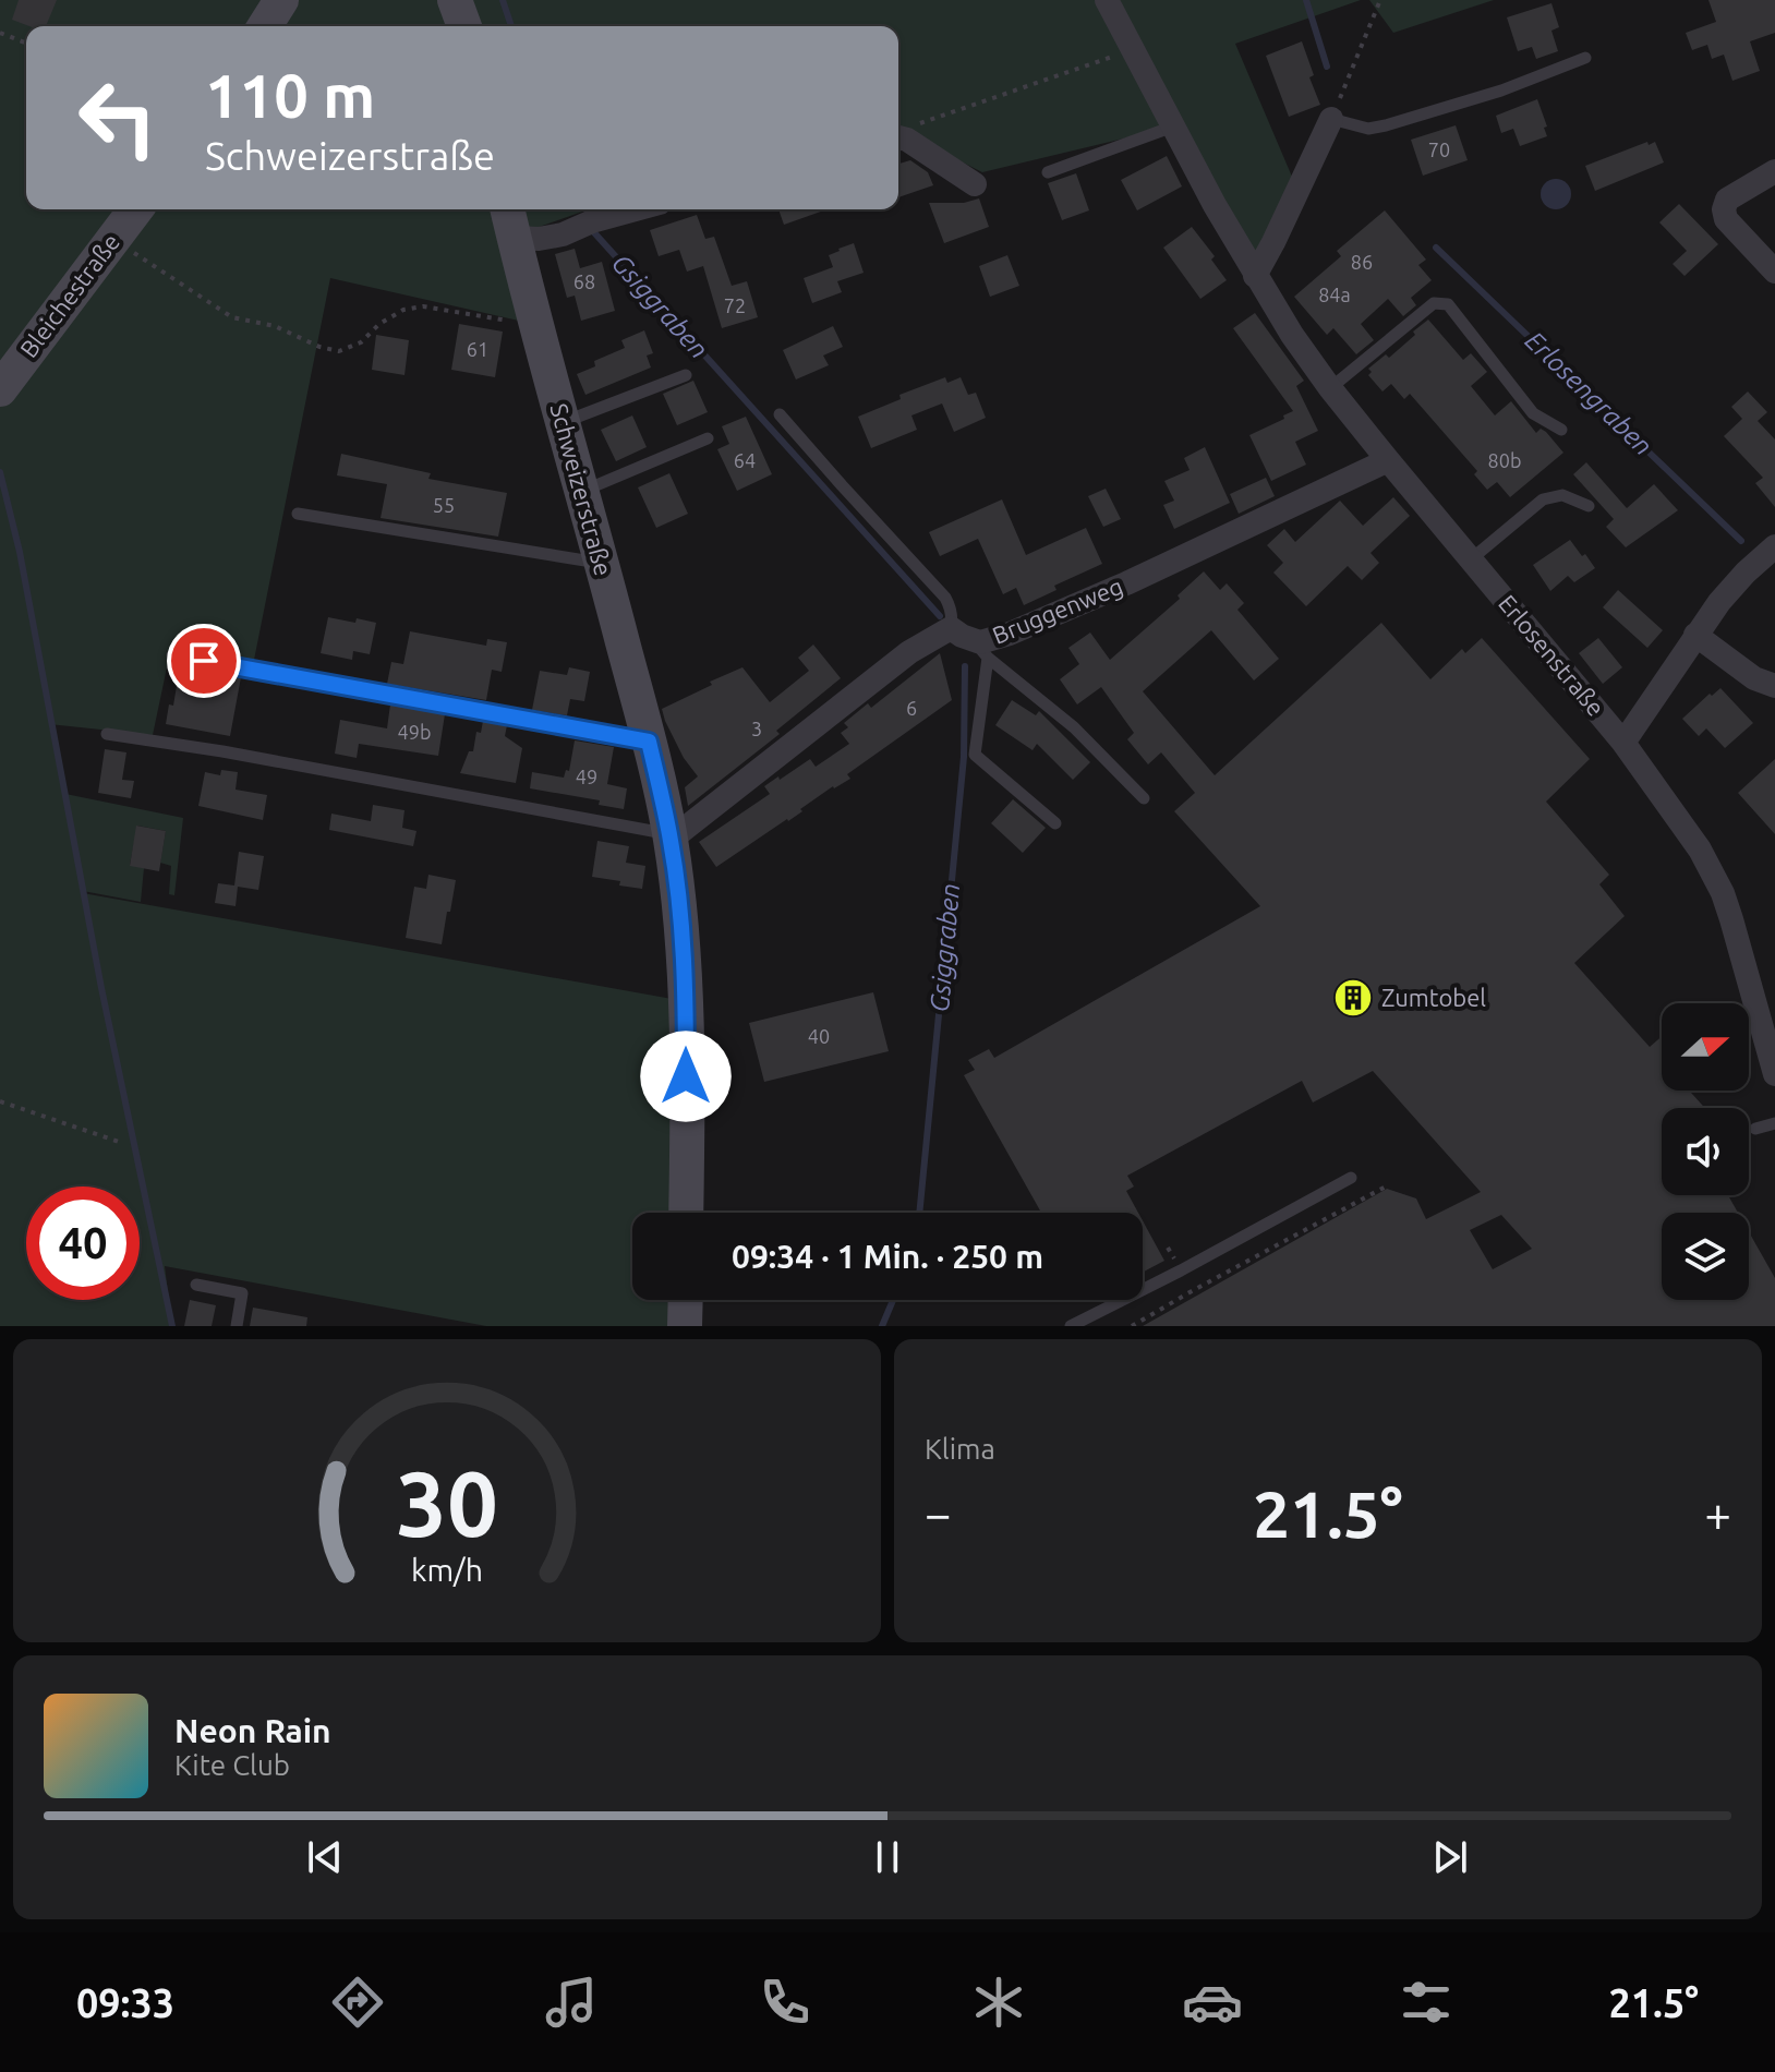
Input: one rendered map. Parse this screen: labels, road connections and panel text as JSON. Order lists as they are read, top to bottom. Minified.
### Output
{"streets":{"street":["Bleichestraße","Schweizerstraße","Bruggenweg","Erlosenstraße"]},"crossings":[["Bruggenweg","Erlosenstraße"]],"water":["Gsiggraben","Erlosengraben"],"places":{"building":["Zumtobel"]},"house_numbers":["70","86","68","84a","72","61","64","80b","55","6","3","49b","49","40"],"north":"right","page":{"turn":["110 m","Schweizerstraße"],"limit":"40","trip":"09:34 · 1 Min. · 250 m","tile":"Klima","heat":["−","21.5°","+"],"song":["Neon Rain","Kite Club"],"tabs":["09:33","21.5°"],"gauge":["30","km/h"]}}
